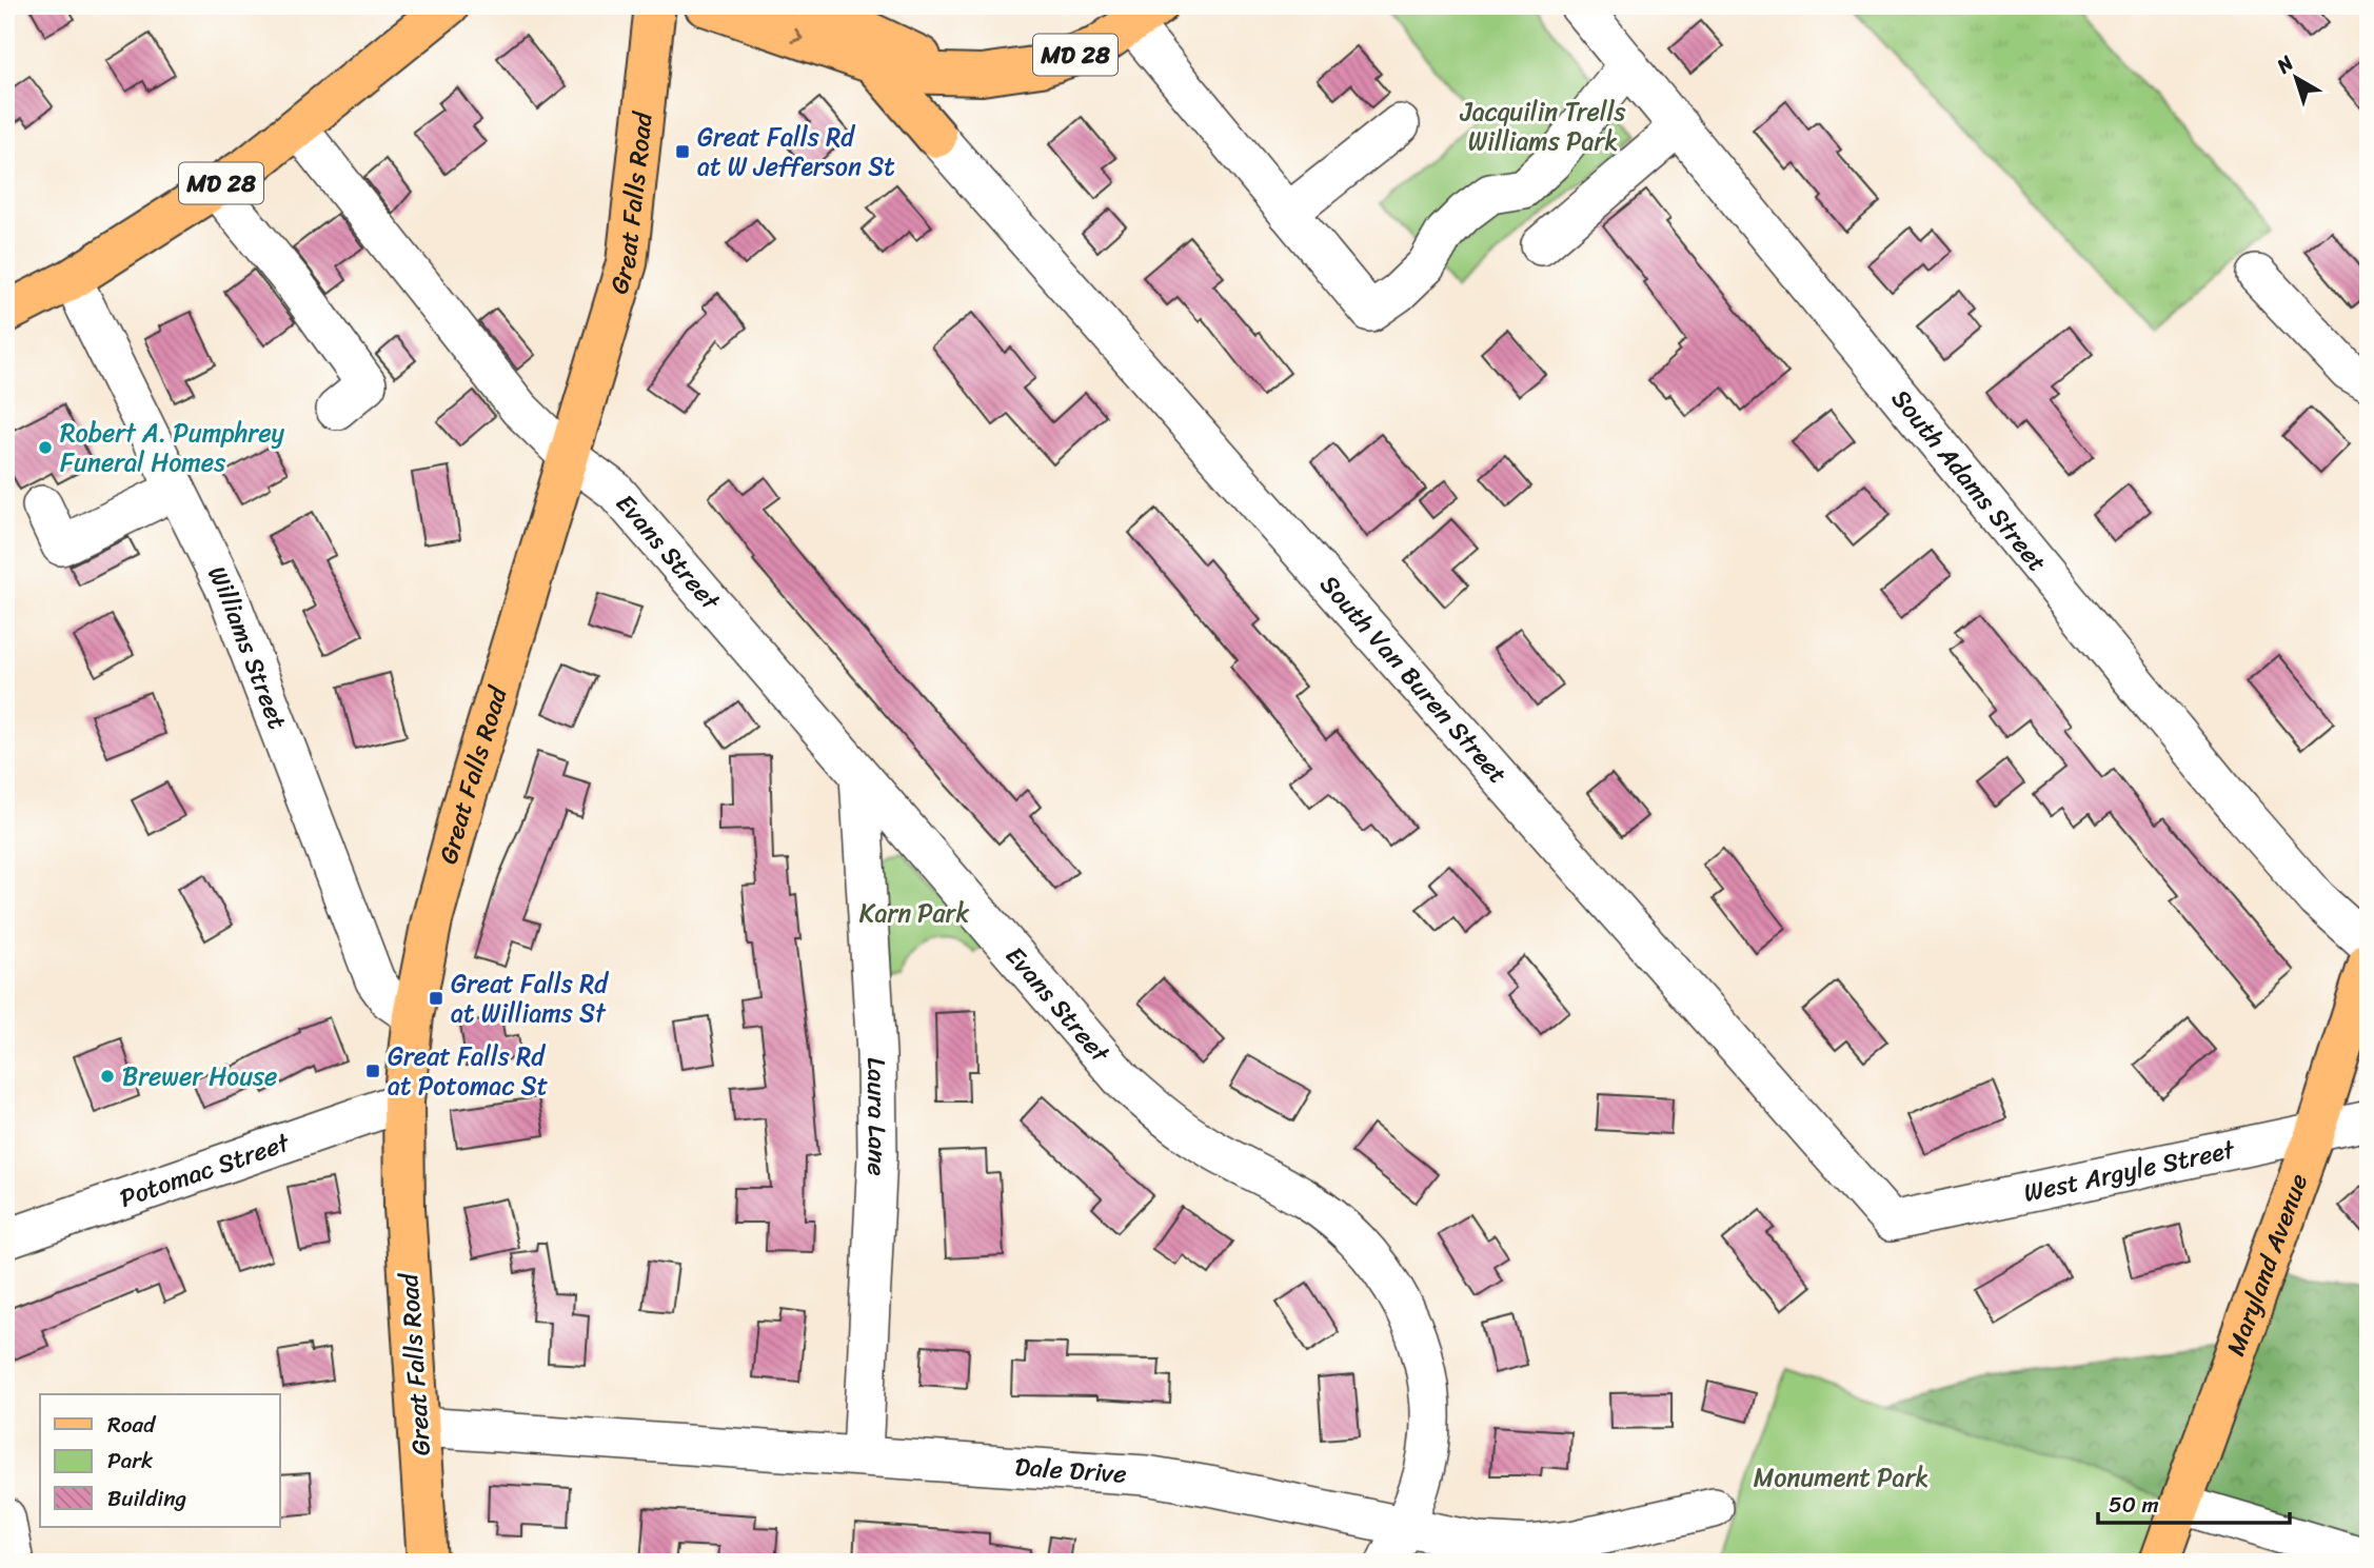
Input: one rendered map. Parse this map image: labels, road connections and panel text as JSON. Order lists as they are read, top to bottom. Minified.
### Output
{"streets":{"main road":["MD 28","Great Falls Road","Maryland Avenue"],"street":["South Adams Street","Evans Street","Williams Street","South Van Buren Street","Laura Lane","Potomac Street","West Argyle Street","Dale Drive"]},"crossings":[["MD 28","Evans Street"],["MD 28","Williams Street"],["Great Falls Road","Evans Street"],["Great Falls Road","Williams Street"],["Great Falls Road","Potomac Street"],["Great Falls Road","Dale Drive"],["Evans Street","Laura Lane"],["Evans Street","Dale Drive"],["South Van Buren Street","West Argyle Street"],["Laura Lane","Dale Drive"],["West Argyle Street","Maryland Avenue"]],"parks":["Jacquilin Trells Williams Park","Karn Park","Monument Park"],"places":{"transit":["Great Falls Rd at W Jefferson St","Great Falls Rd at Williams St","Great Falls Rd at Potomac St"],"other":["Robert A. Pumphrey Funeral Homes","Brewer House"]},"legend":["Road","Park","Building"],"scale_bar":"50 m","north":"top left"}
